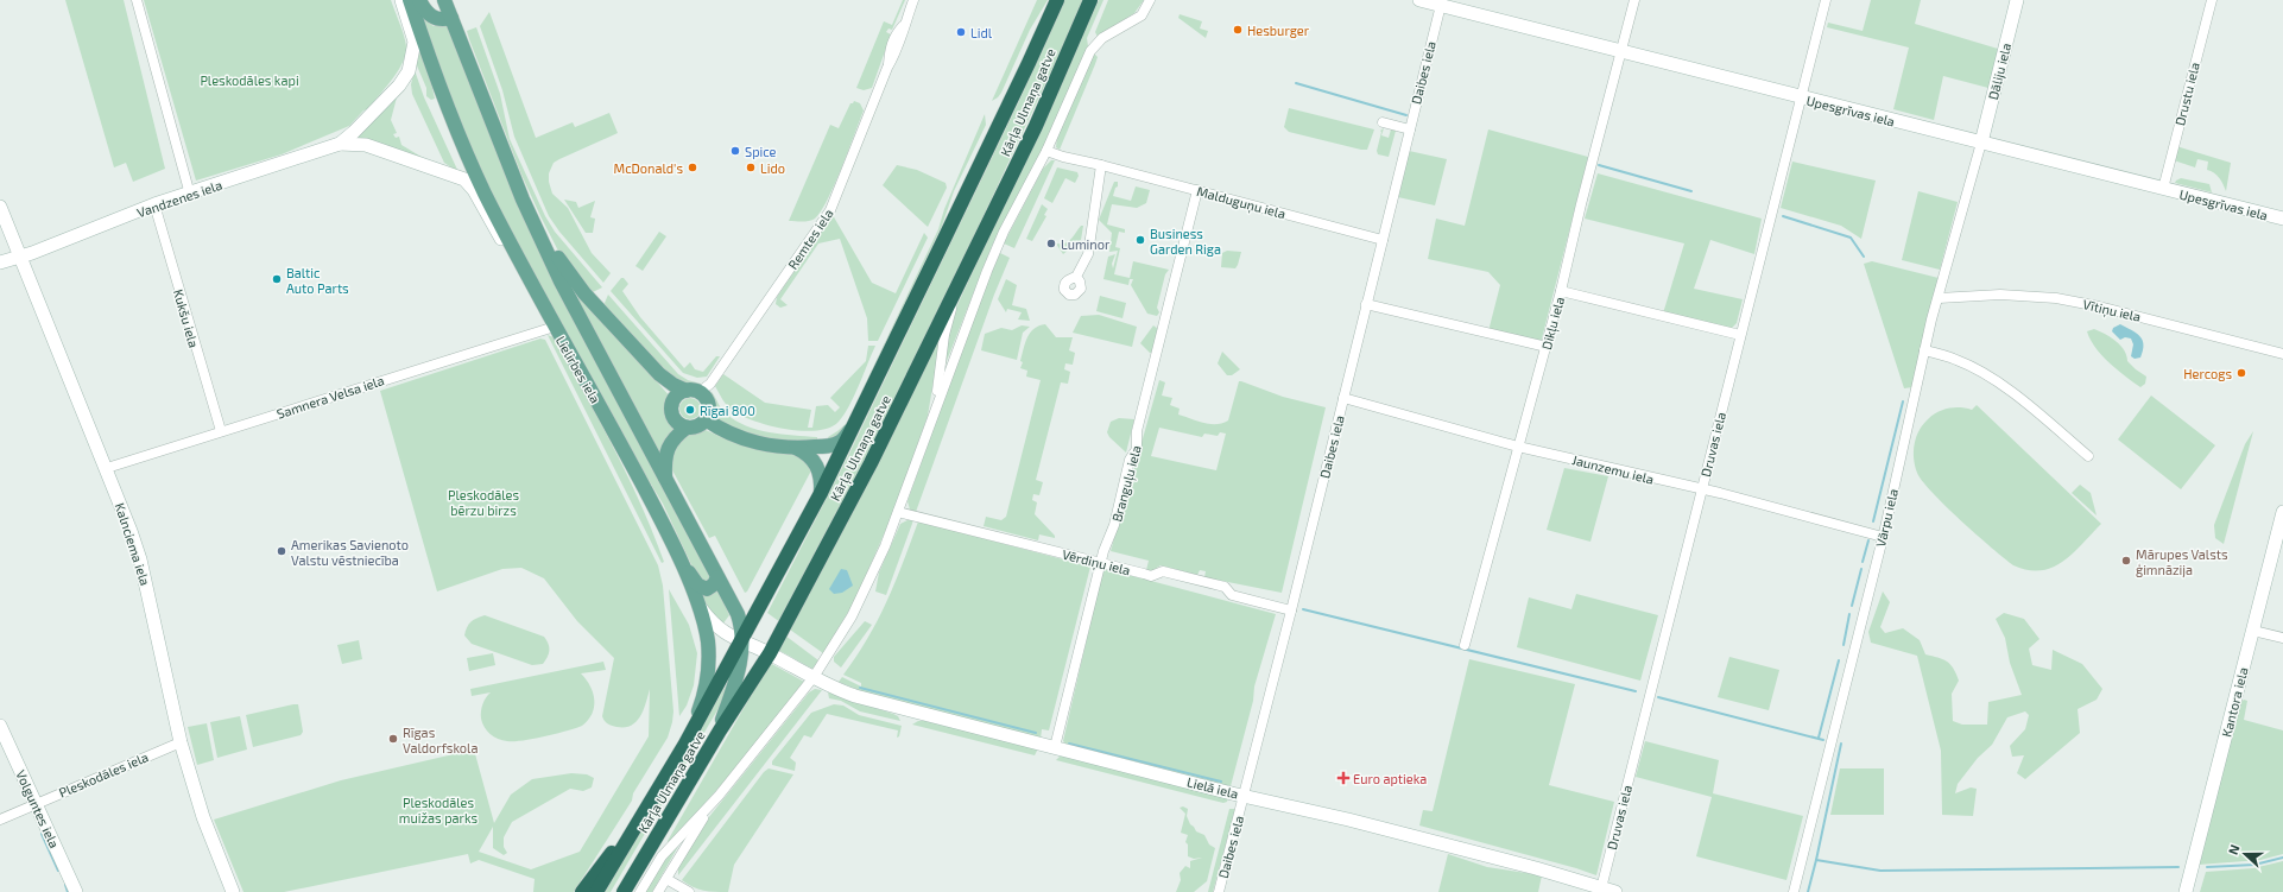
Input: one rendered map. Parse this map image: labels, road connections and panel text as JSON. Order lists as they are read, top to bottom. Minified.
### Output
{"streets":{"highway":["Kārļa Ulmaņa gatve"],"main road":["Lielirbes iela"],"street":["Dāliju iela","Daibes iela","Drustu iela","Upesgrīvas iela","Vandzenes iela","Malduguņu iela","Remtes iela","Vītiņu iela","Kukšu iela","Dikļu iela","Samnera Velsa iela","Druvas iela","Jaunzemu iela","Branguļu iela","Vārpu iela","Kalnciema iela","Vērdiņu iela","Kantora iela","Pleskodāles iela","Lielā iela","Volguntes iela"]},"crossings":[["Dāliju iela","Upesgrīvas iela"],["Dāliju iela","Vārpu iela"],["Daibes iela","Upesgrīvas iela"],["Daibes iela","Malduguņu iela"],["Daibes iela","Jaunzemu iela"],["Daibes iela","Vērdiņu iela"],["Daibes iela","Lielā iela"],["Drustu iela","Upesgrīvas iela"],["Kārļa Ulmaņa gatve","Lielirbes iela"],["Kārļa Ulmaņa gatve","Lielā iela"],["Upesgrīvas iela","Dikļu iela"],["Upesgrīvas iela","Druvas iela"],["Upesgrīvas iela","Vārpu iela"],["Vandzenes iela","Kukšu iela"],["Vandzenes iela","Lielirbes iela"],["Vandzenes iela","Kalnciema iela"],["Malduguņu iela","Branguļu iela"],["Vītiņu iela","Vārpu iela"],["Kukšu iela","Samnera Velsa iela"],["Dikļu iela","Jaunzemu iela"],["Lielirbes iela","Samnera Velsa iela"],["Lielirbes iela","Lielā iela"],["Samnera Velsa iela","Kalnciema iela"],["Druvas iela","Jaunzemu iela"],["Druvas iela","Lielā iela"],["Jaunzemu iela","Vārpu iela"],["Branguļu iela","Vērdiņu iela"],["Branguļu iela","Lielā iela"],["Kalnciema iela","Pleskodāles iela"],["Pleskodāles iela","Volguntes iela"]],"parks":["Pleskodāles kapi","Pleskodāles bērzu birzs","Pleskodāles muižas parks"],"places":{"other":["Hesburger","Lidl","Spice","McDonald's","Lido","Business Garden Riga","Luminor","Baltic Auto Parts","Hercogs","Rīgai 800","Amerikas Savienoto Valstu vēstniecība","Mārupes Valsts ģimnāzija","Rīgas Valdorfskola"],"health":["Euro aptieka"]},"north":"left"}
